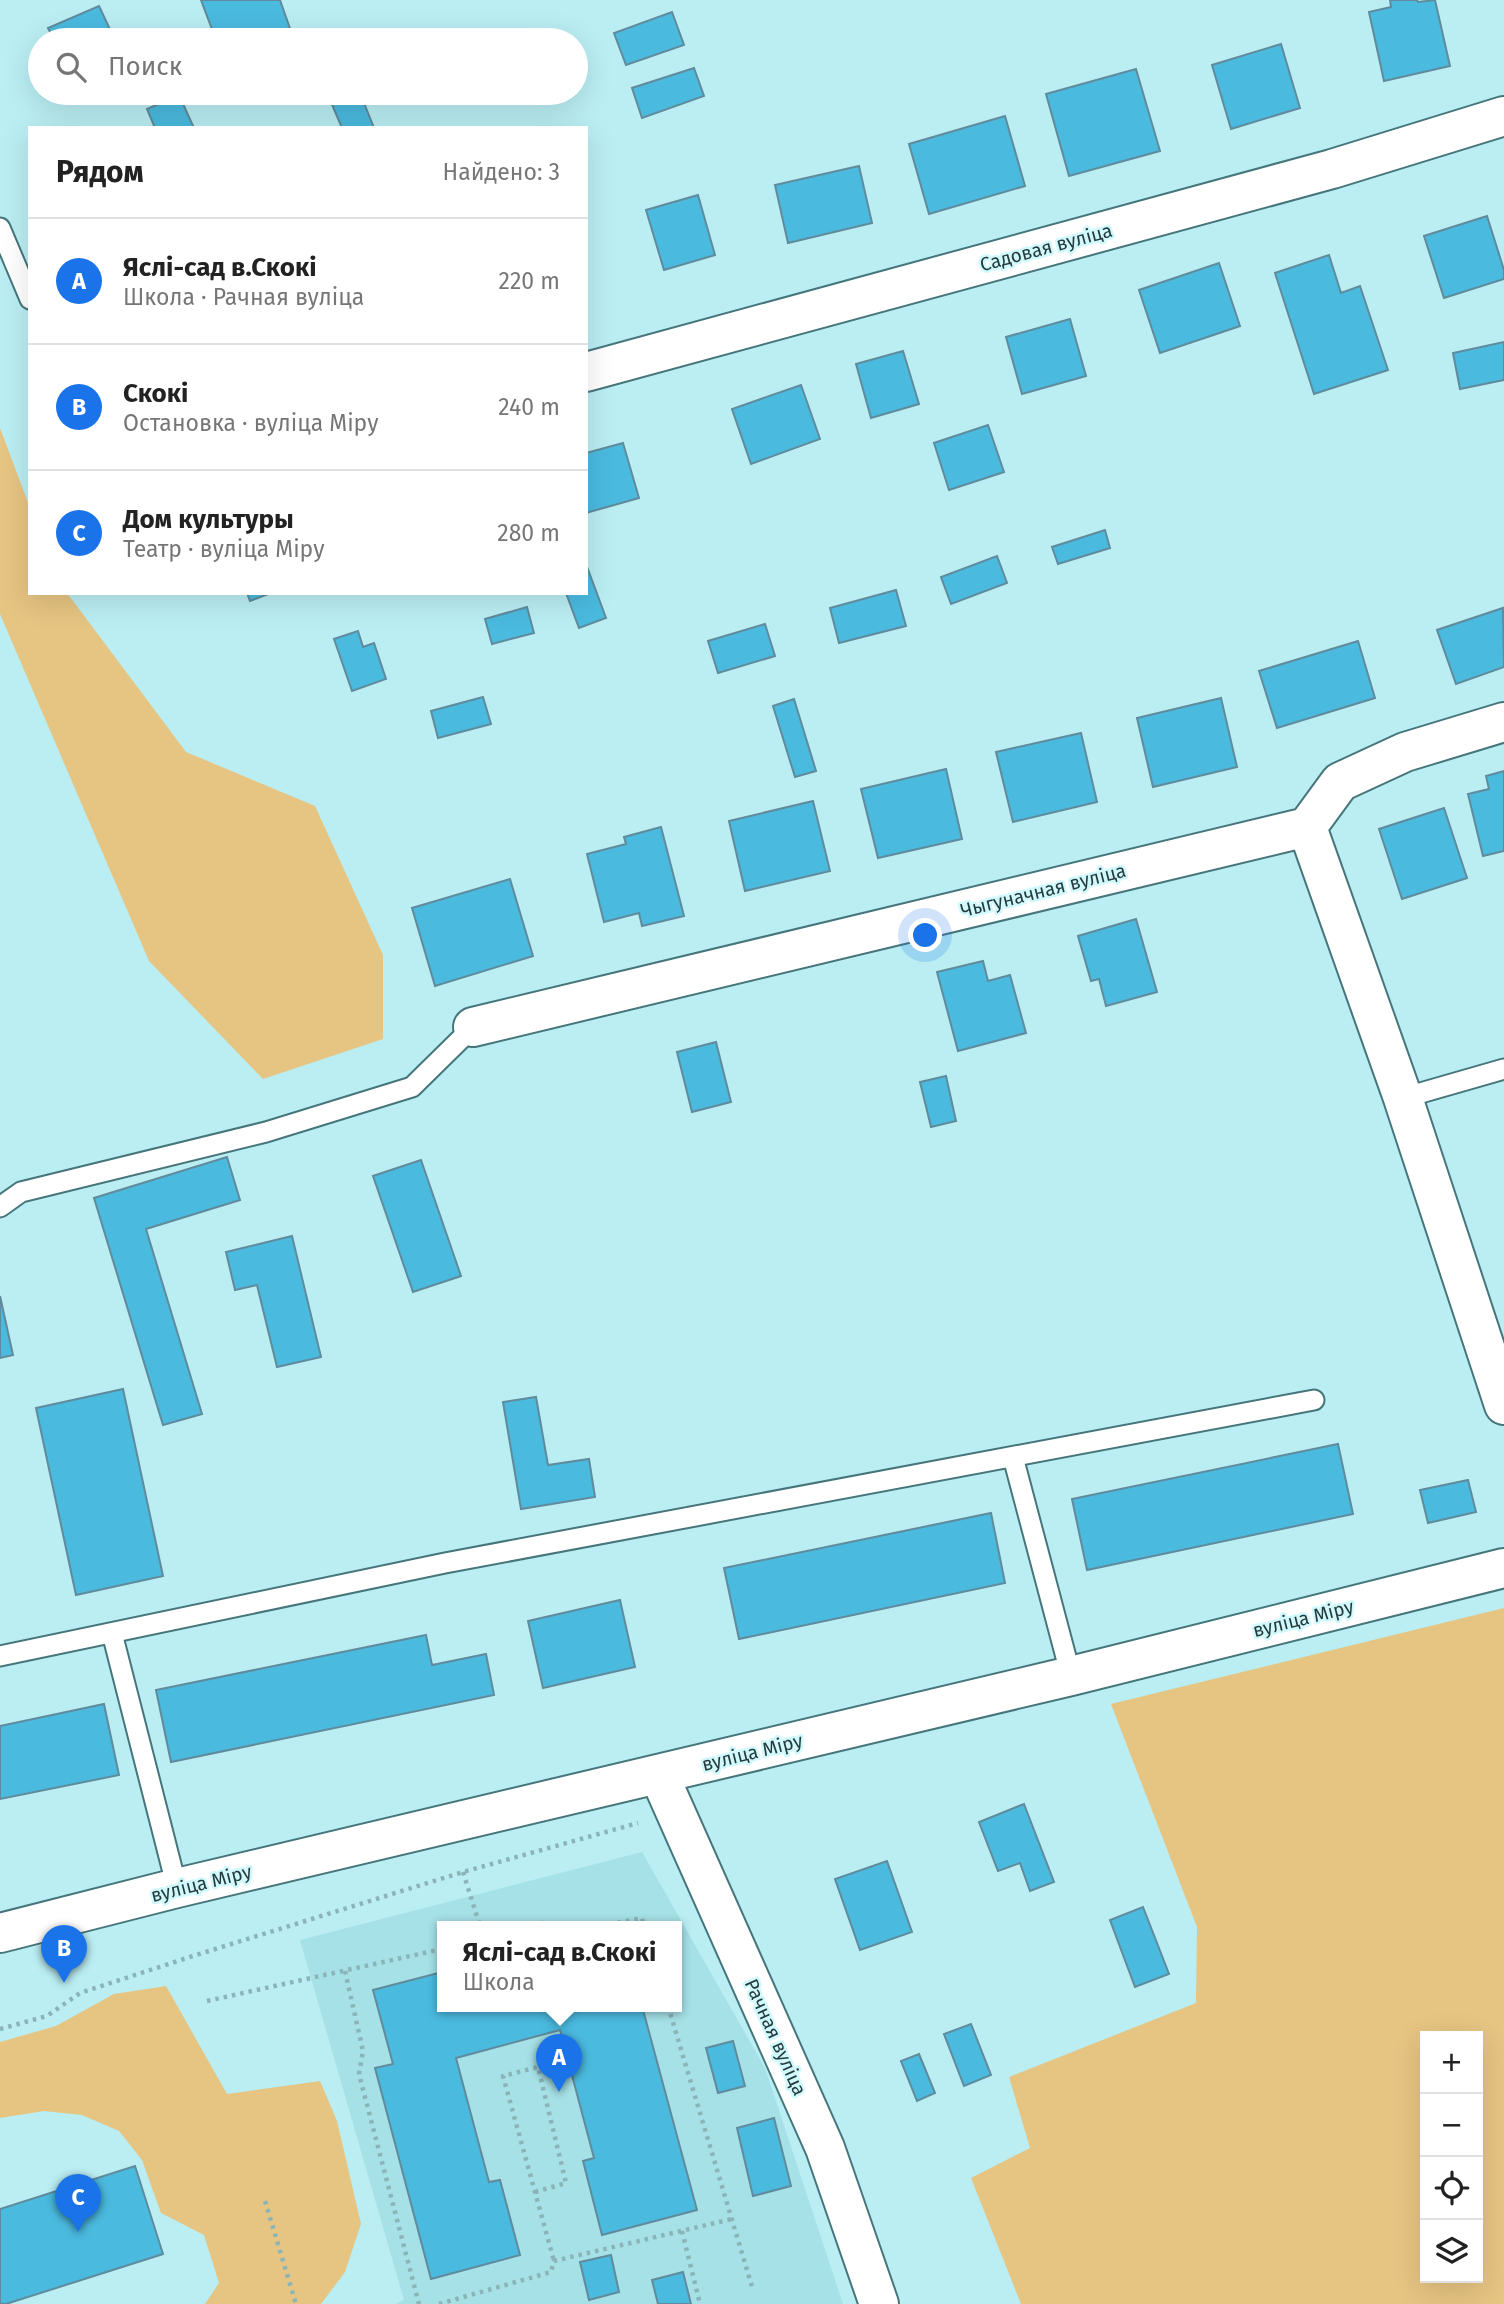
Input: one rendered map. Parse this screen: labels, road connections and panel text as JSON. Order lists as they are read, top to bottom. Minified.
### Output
{"streets":{"street":["Садовая вуліца","Чыгуначная вуліца","вуліца Міру","Рачная вуліца"]},"crossings":[["вуліца Міру","Рачная вуліца"]],"page":{"search":"Поиск","heading":["Рядом","Найдено: 3"],"list":[{"mark":"A","name":"Яслі-сад в.Скокі","note":"Школа · Рачная вуліца","value":"220 m"},{"mark":"B","name":"Скокі","note":"Остановка · вуліца Міру","value":"240 m"},{"mark":"C","name":"Дом культуры","note":"Театр · вуліца Міру","value":"280 m"}],"popup":["Яслі-сад в.Скокі","Школа"],"pins":["B","A","C"],"map_buttons":["+","−"]}}
